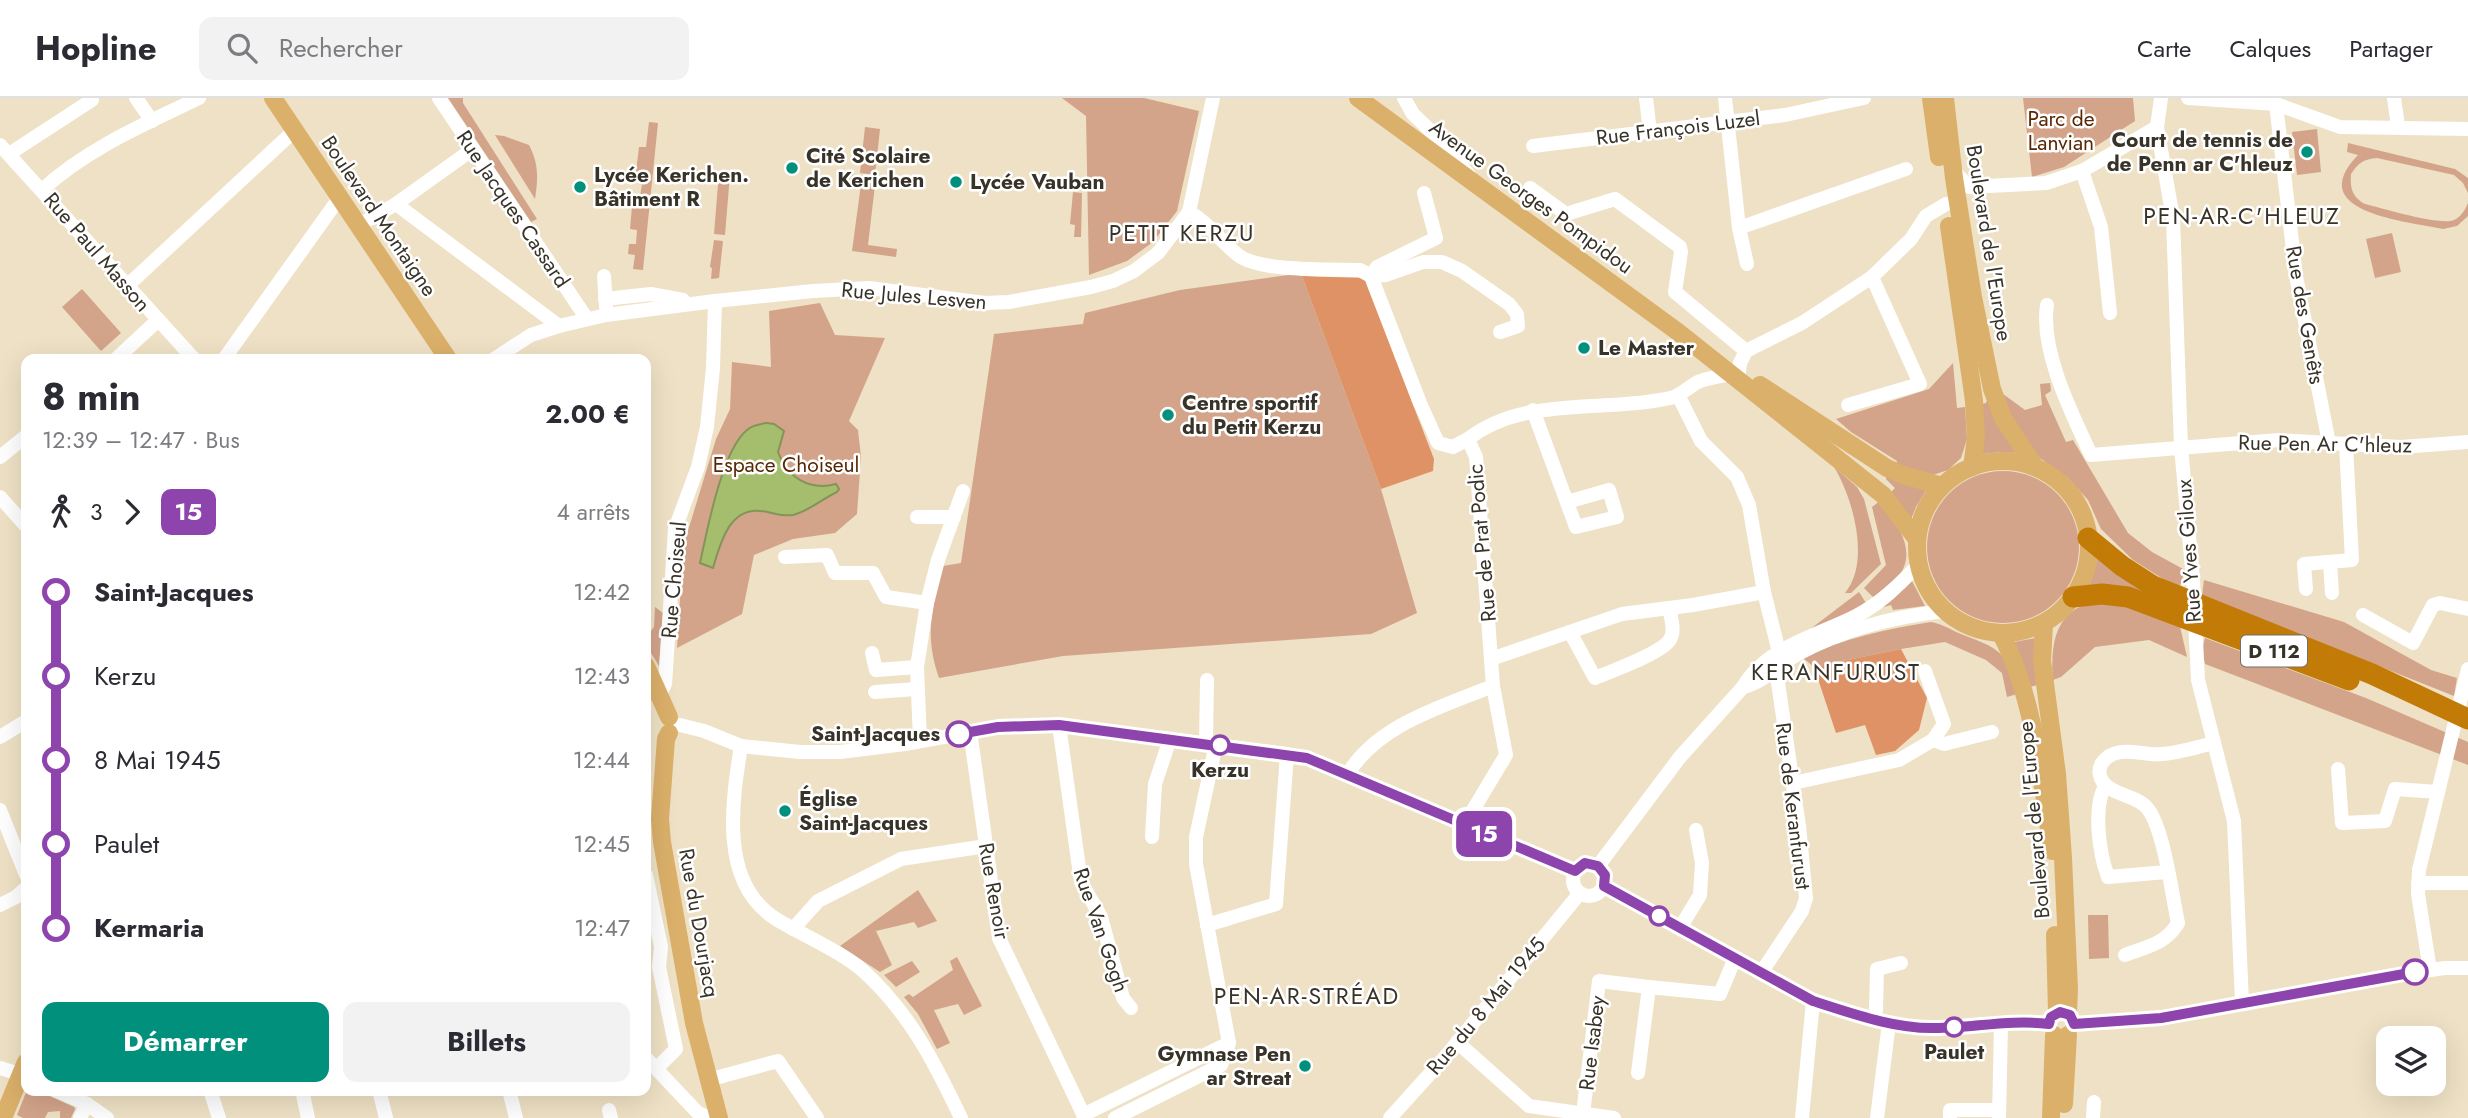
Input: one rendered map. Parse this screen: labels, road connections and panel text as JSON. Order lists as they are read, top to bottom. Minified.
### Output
{"streets":{"highway":["D 112"],"main road":["Avenue Georges Pompidou","Boulevard Montaigne","Boulevard de l'Europe","Rue du Dourjacq"],"street":["Rue François Luzel","Rue Jacques Cassard","Rue Paul Masson","Rue Jules Lesven","Rue des Genêts","Rue Pen Ar C'hleuz","Rue de Prat Podic","Rue Yves Giloux","Rue Choiseul","Rue de Keranfurust","Rue Renoir","Rue Van Gogh","Rue du 8 Mai 1945","Rue Isabey"]},"crossings":[["Avenue Georges Pompidou","Boulevard de l'Europe"],["Avenue Georges Pompidou","D 112"],["Rue Jacques Cassard","Rue Jules Lesven"],["Boulevard de l'Europe","D 112"],["Rue Jules Lesven","Rue Choiseul"],["Rue des Genêts","Rue Pen Ar C'hleuz"],["Rue Pen Ar C'hleuz","Rue Yves Giloux"]],"districts":["PEN-AR-C'HLEUZ","PETIT KERZU","KERANFURUST","PEN-AR-STRÉAD"],"parks":["Parc de Lanvian","Espace Choiseul"],"places":["Court de tennis de de Penn ar C'hleuz","Cité Scolaire de Kerichen","Lycée Vauban","Lycée Kerichen. Bâtiment R","Le Master","Centre sportif du Petit Kerzu","Saint-Jacques","Kerzu","Église Saint-Jacques","Paulet","Gymnase Pen ar Streat"],"lines":["bus line 15"],"page":{"header":"Hopline","search":"Rechercher","nav":["Carte","Calques","Partager"],"on_map":"15","heading":["8 min","12:39 – 12:47 · Bus","2.00 €"],"legs":["3","15","4 arrêts"],"list":[{"name":"Saint-Jacques","value":"12:42"},{"name":"Kerzu","value":"12:43"},{"name":"8 Mai 1945","value":"12:44"},{"name":"Paulet","value":"12:45"},{"name":"Kermaria","value":"12:47"}],"buttons":["Démarrer","Billets"]}}
